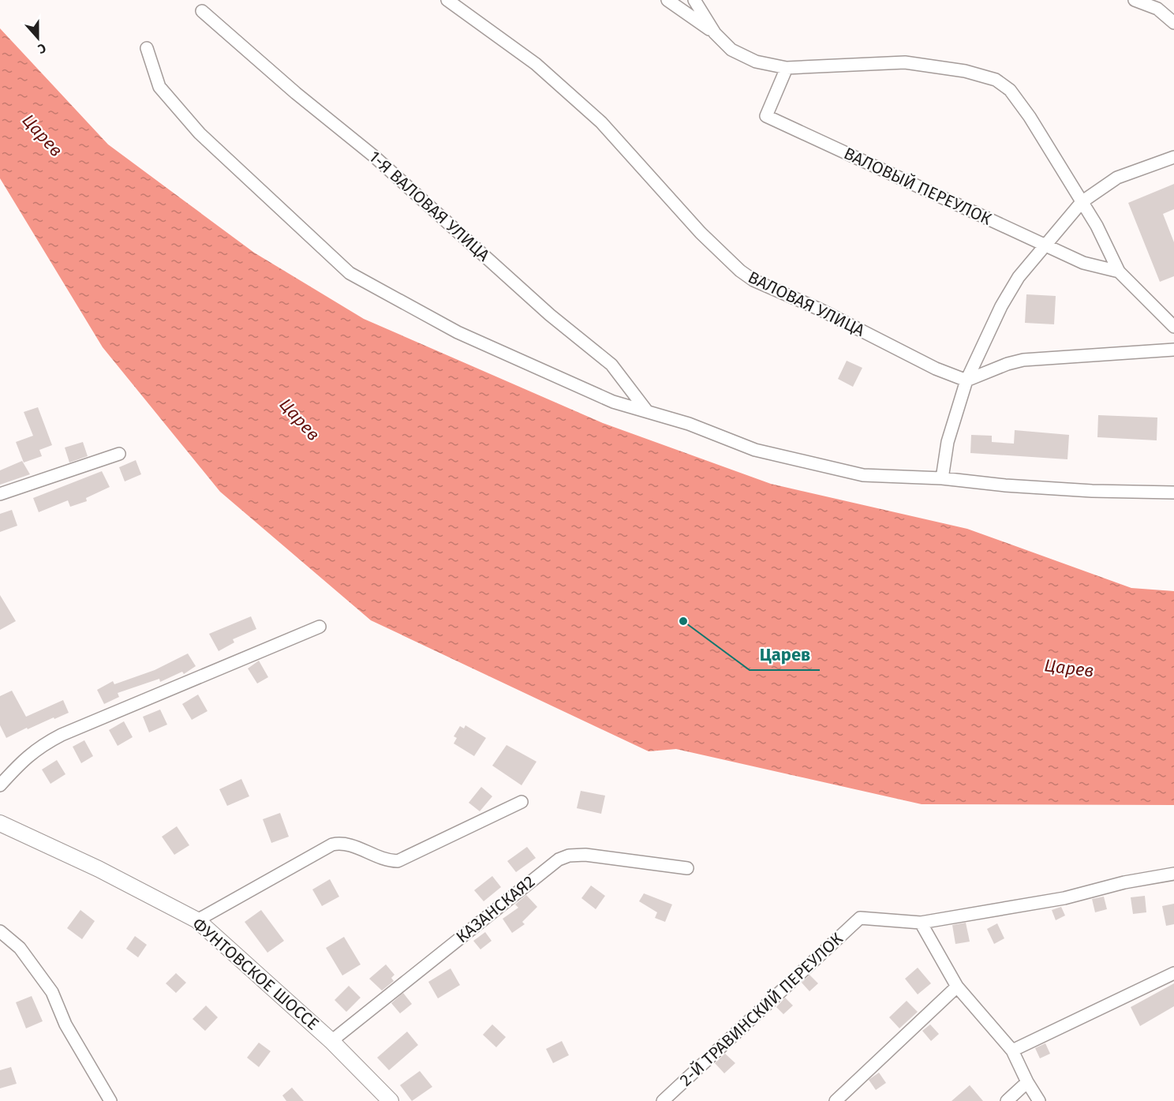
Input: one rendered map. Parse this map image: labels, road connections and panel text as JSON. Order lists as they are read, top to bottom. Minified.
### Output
{"streets":{"street":["ВАЛОВЫЙ ПЕРЕУЛОК","1-Я ВАЛОВАЯ УЛИЦА","ВАЛОВАЯ УЛИЦА","КАЗАНСКАЯ2","ФУНТОВСКОЕ ШОССЕ","2-Й ТРАВИНСКИЙ ПЕРЕУЛОК"]},"crossings":[["КАЗАНСКАЯ2","ФУНТОВСКОЕ ШОССЕ"]],"water":["Царев"],"places":["Царев"],"north":"bottom"}
